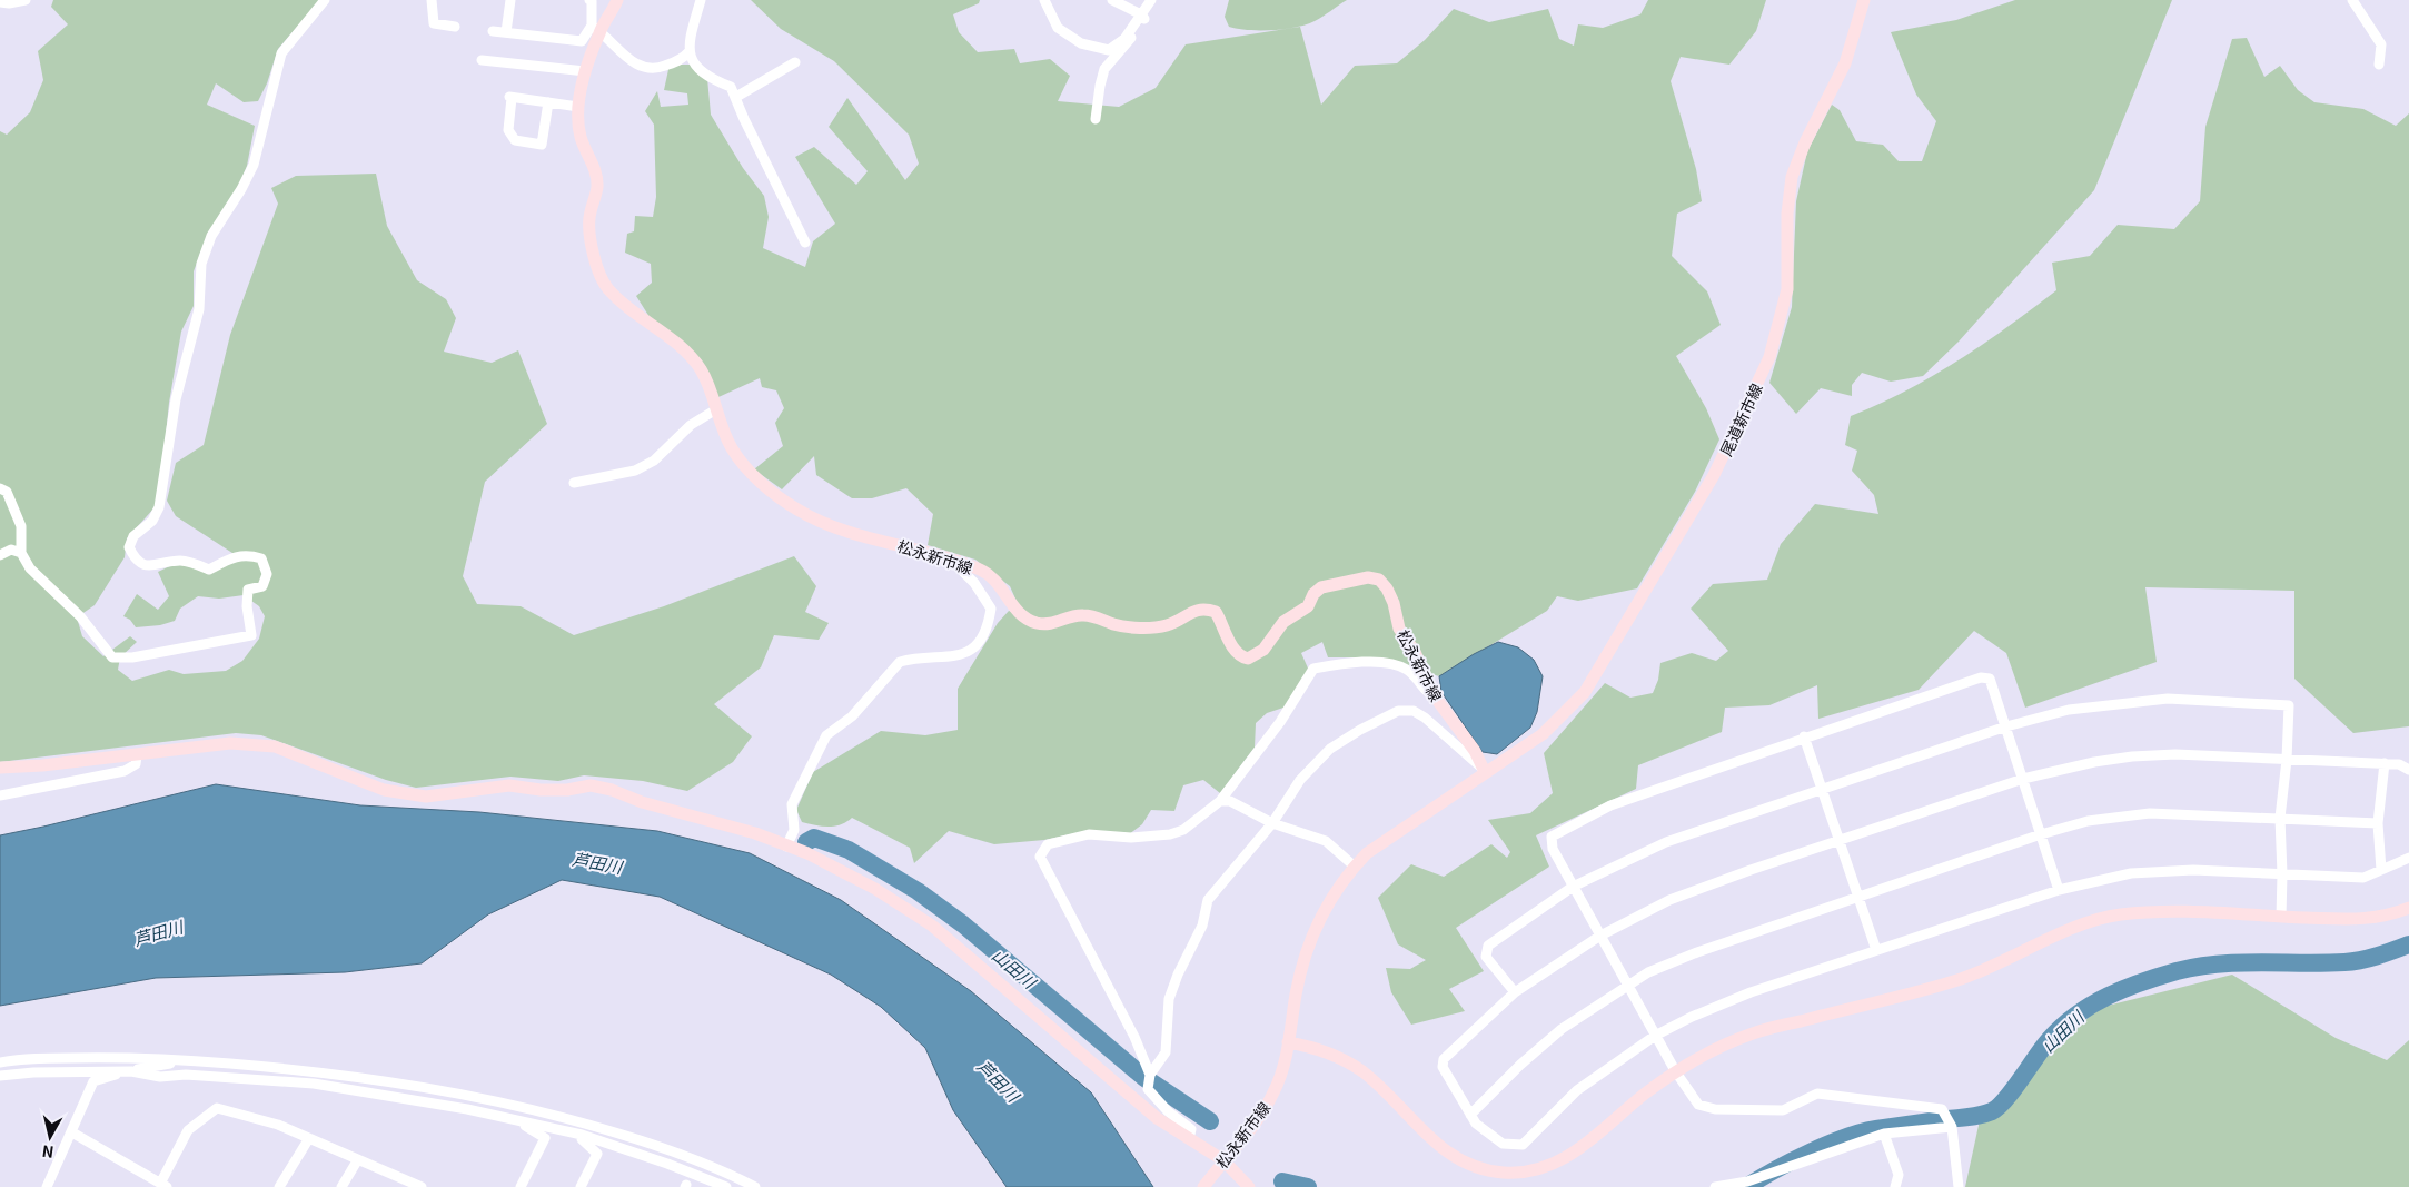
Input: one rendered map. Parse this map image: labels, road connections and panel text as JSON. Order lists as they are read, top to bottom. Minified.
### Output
{"streets":{"main road":["尾道新市線","松永新市線"]},"crossings":[["尾道新市線","松永新市線"]],"water":["芦田川","山田川"],"north":"bottom"}
